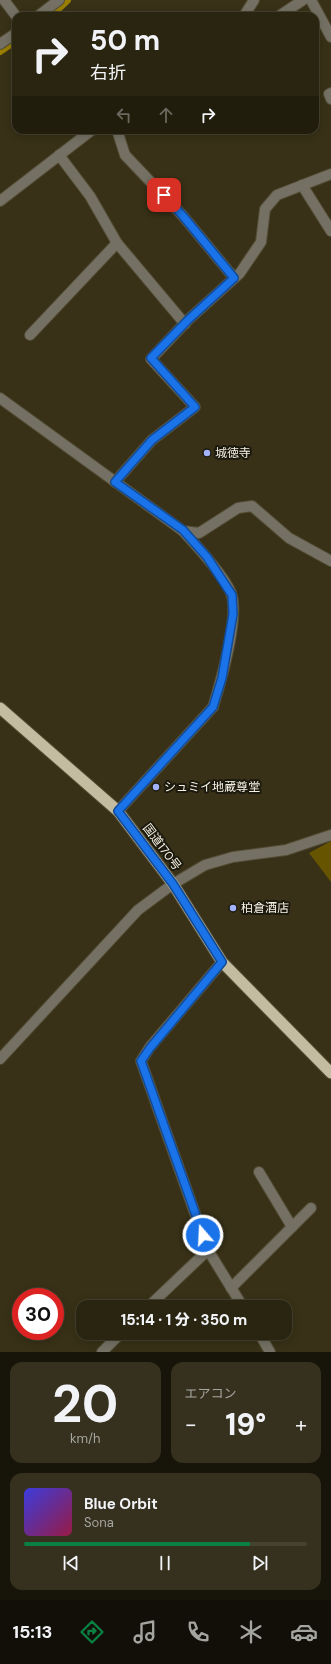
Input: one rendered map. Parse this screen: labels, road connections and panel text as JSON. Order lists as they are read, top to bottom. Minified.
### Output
{"streets":{"highway":["国道170号"]},"places":["城徳寺","シュミイ地蔵尊堂","柏倉酒店"],"page":{"turn":["50 m","右折"],"limit":"30","trip":"15:14 · 1 分 · 350 m","tile":[["20","km/h"],"エアコン"],"heat":["−","19°","+"],"song":["Blue Orbit","Sona"],"tabs":"15:13"}}
